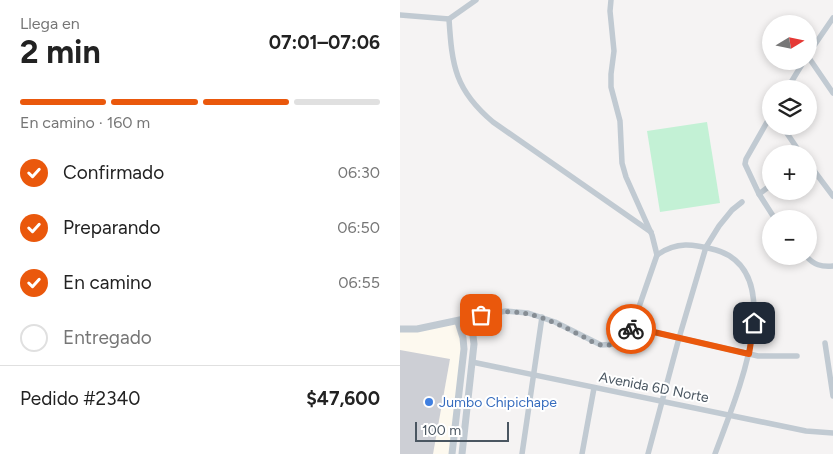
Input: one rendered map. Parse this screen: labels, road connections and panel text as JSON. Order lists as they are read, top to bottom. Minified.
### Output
{"streets":{"street":["Avenida 6D Norte"]},"places":["Jumbo Chipichape"],"scale_bar":"100 m","north":"right","page":{"heading":["2 min","Llega en","07:01–07:06"],"panel":["Pedido #2340","$47,600"],"map_buttons":["+","−"],"bar":"En camino · 160 m","list":[["Confirmado","06:30"],["Preparando","06:50"],["En camino","06:55"],"Entregado"],"scale":"100 m"}}
